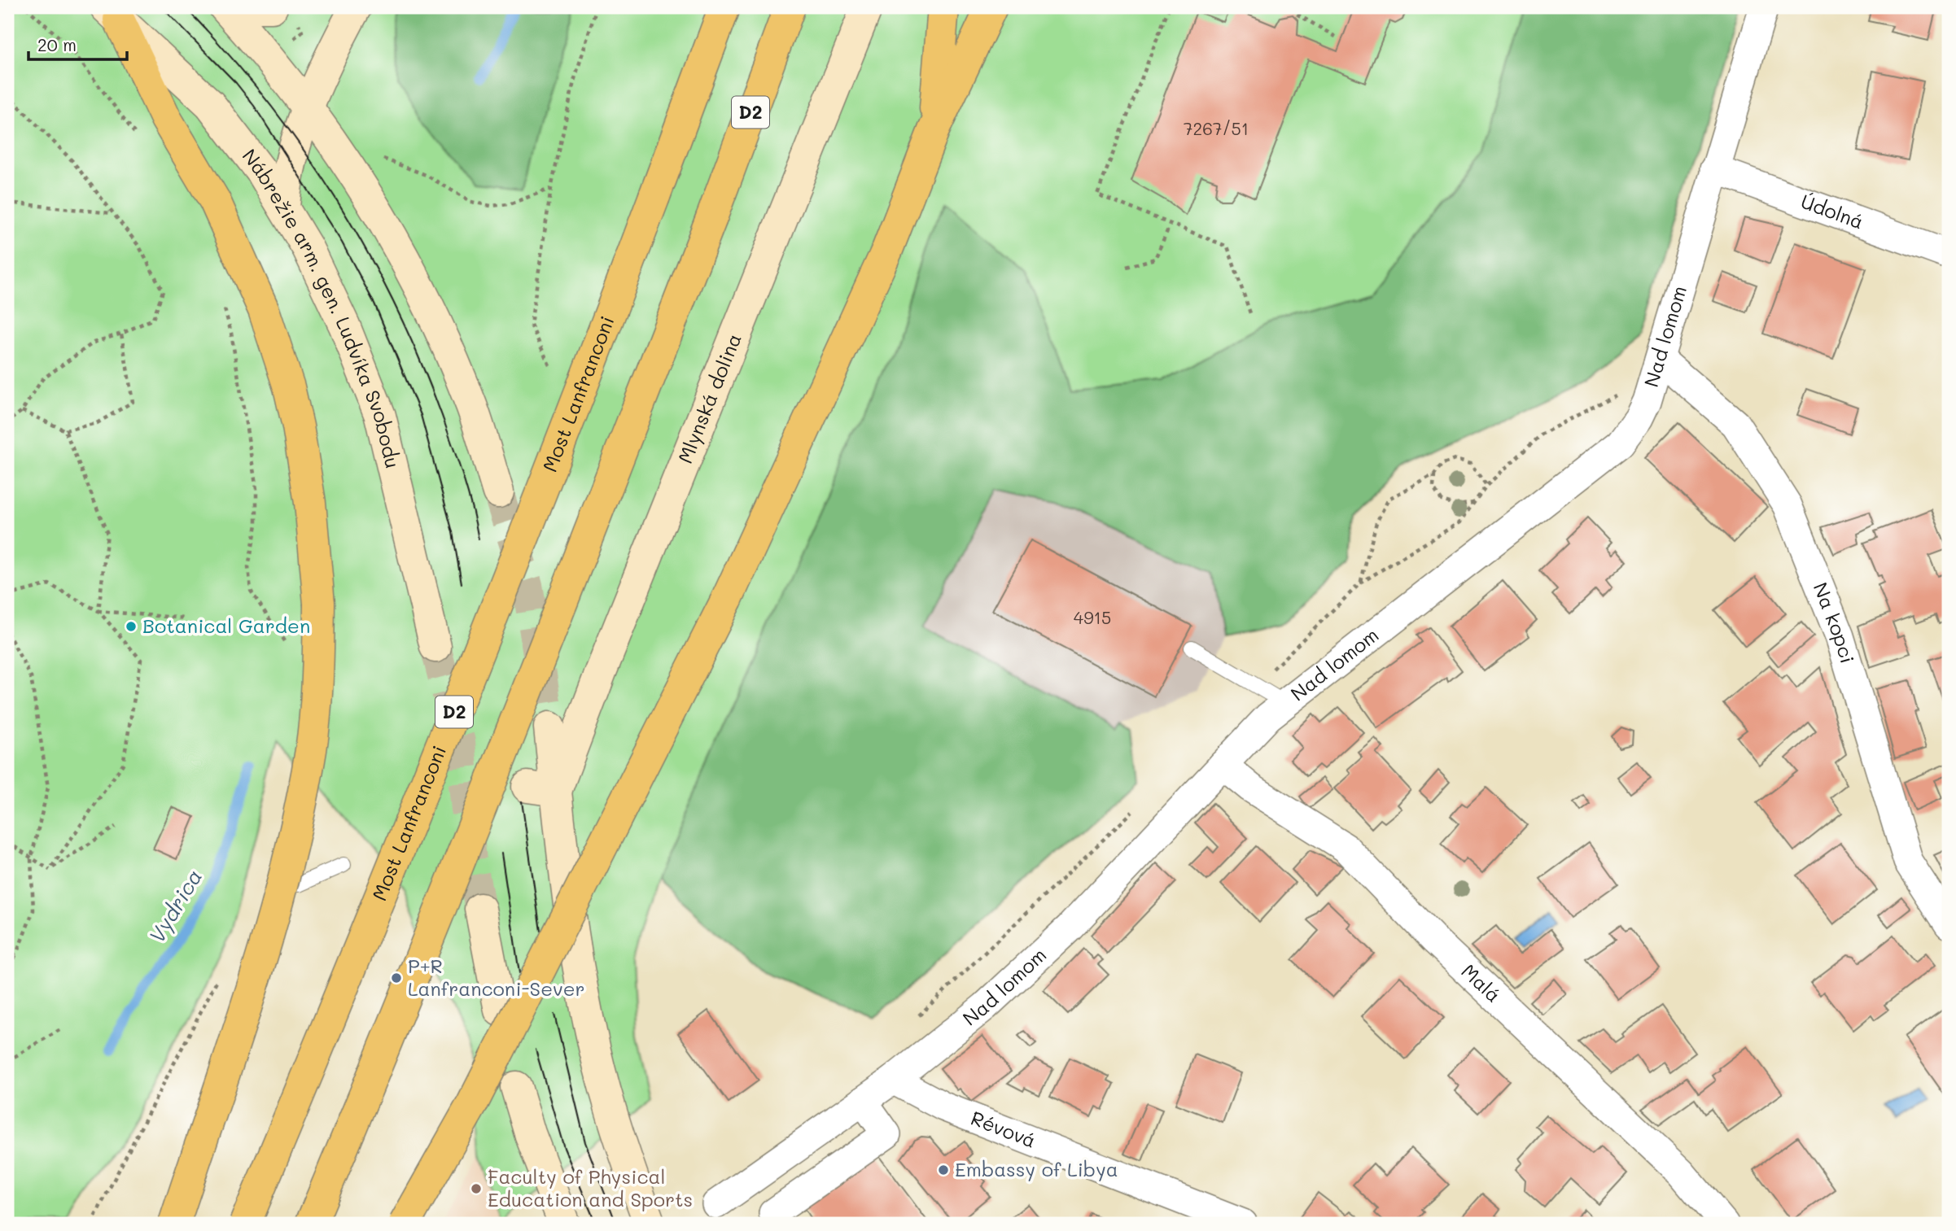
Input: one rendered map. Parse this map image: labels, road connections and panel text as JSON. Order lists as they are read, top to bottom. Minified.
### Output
{"streets":{"highway":["D2","Most Lanfranconi"],"main road":["Nábrežie arm. gen. Ludvíka Svobodu","Mlynská dolina"],"street":["Údolná","Nad lomom","Na kopci","Malá","Révová"]},"crossings":[["Údolná","Nad lomom"],["Nad lomom","Na kopci"],["Nad lomom","Malá"],["Nad lomom","Révová"]],"water":["Vydrica"],"places":["Botanical Garden","P+R Lanfranconi-Sever","Embassy of Libya","Faculty of Physical Education and Sports"],"house_numbers":["7267/51","4915"],"scale_bar":"20 m"}
